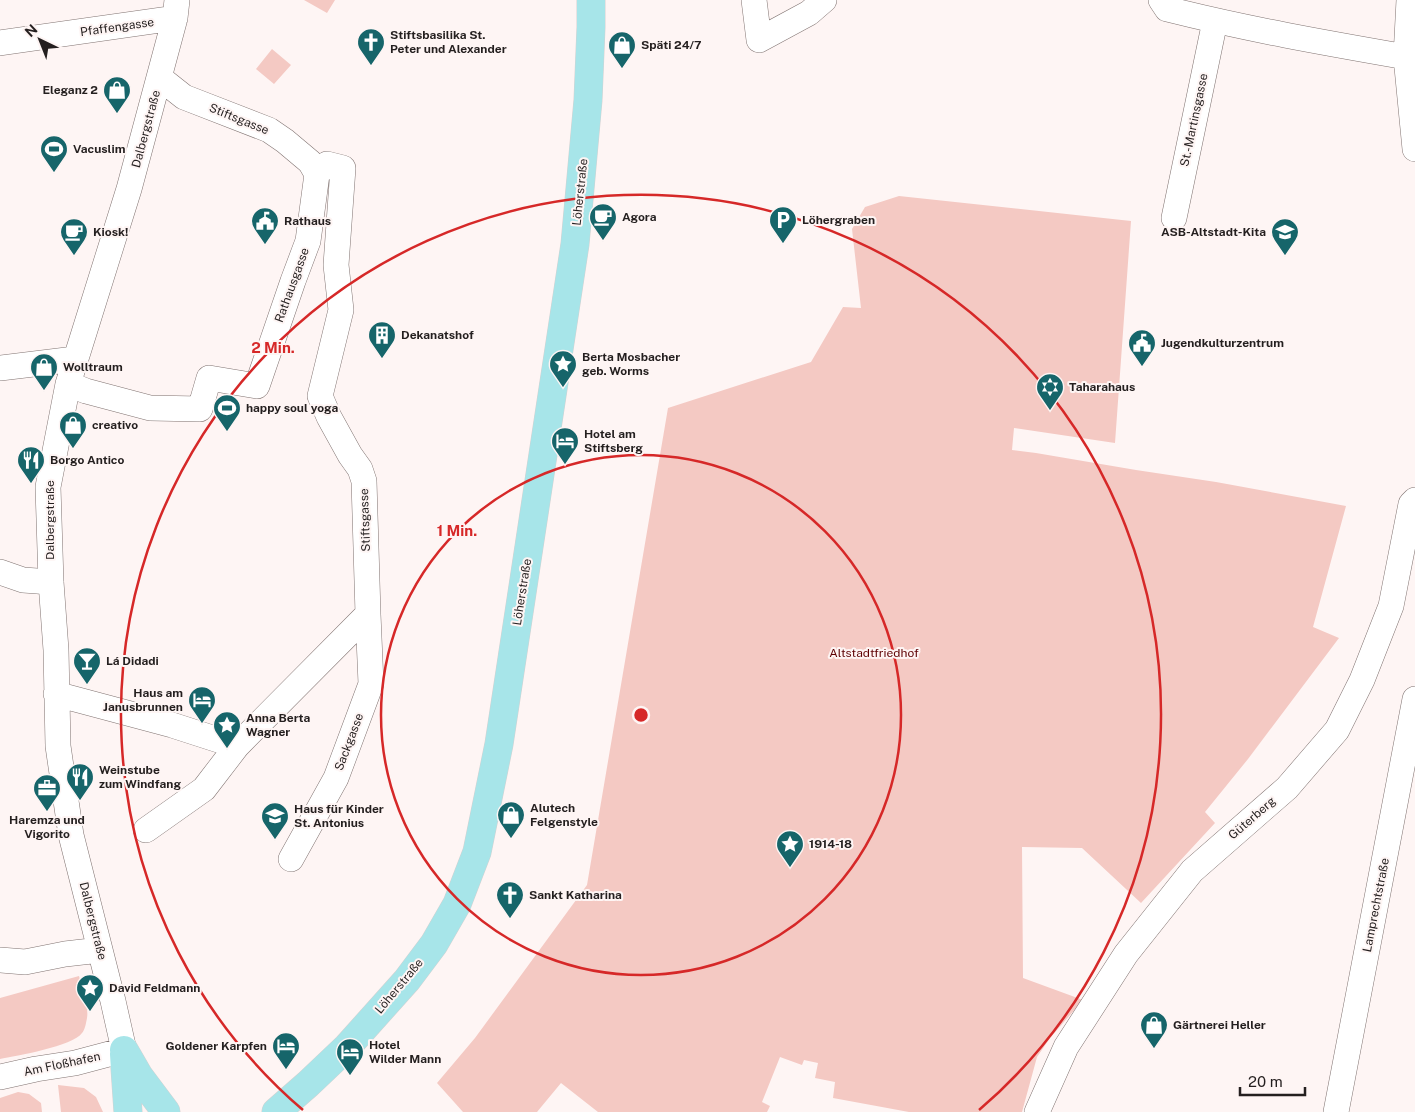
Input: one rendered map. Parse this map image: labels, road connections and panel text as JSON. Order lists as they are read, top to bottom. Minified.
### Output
{"streets":{"main road":["Löherstraße"],"street":["Pfaffengasse","Stiftsgasse","St.-Martinsgasse","Dalbergstraße","Rathausgasse","Sackgasse","Güterberg","Lamprechtstraße","Am Floßhafen"]},"crossings":[["Pfaffengasse","Dalbergstraße"],["Stiftsgasse","Dalbergstraße"],["Stiftsgasse","Rathausgasse"],["Stiftsgasse","Sackgasse"],["Dalbergstraße","Rathausgasse"],["Dalbergstraße","Am Floßhafen"]],"parks":["Altstadtfriedhof"],"places":{"church":["Stiftsbasilika St. Peter und Alexander","Sankt Katharina"],"shop":["Späti 24/7","Eleganz 2","Wolltraum","creativo","Alutech Felgenstyle","Gärtnerei Heller"],"sports":["Vacuslim","happy soul yoga"],"cafe":["Agora","Kiosk!"],"parking":["Löhergraben"],"public building":["Rathaus","Jugendkulturzentrum"],"school or university":["ASB-Altstadt-Kita","Haus für Kinder St. Antonius"],"building":["Dekanatshof"],"place":["Berta Mosbacher geb. Worms","Anna Berta Wagner","1914-18","David Feldmann"],"synagogue":["Taharahaus"],"hotel":["Hotel am Stiftsberg","Haus am Janusbrunnen","Goldener Karpfen","Hotel Wilder Mann"],"restaurant":["Borgo Antico","Weinstube zum Windfang"],"bar":["Lá Didadi"],"office":["Haremza und Vigorito"]},"scale_bar":"20 m","north":"top left","rings":["2 Min.","1 Min."]}
